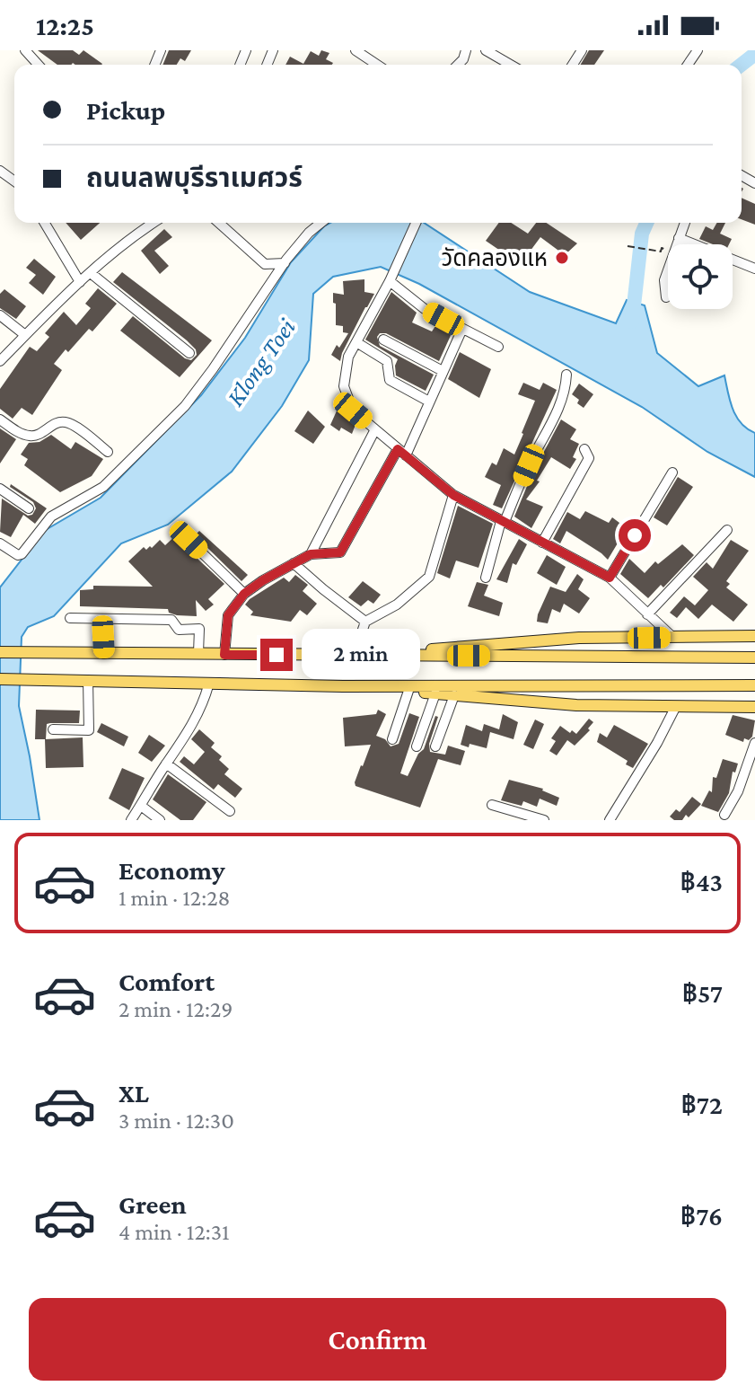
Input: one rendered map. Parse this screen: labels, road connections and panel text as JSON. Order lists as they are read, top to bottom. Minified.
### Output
{"water":["Klong Toei"],"places":["วัดคลองแห"],"page":{"status":"12:25","banner":["Pickup","ถนนลพบุรีราเมศวร์"],"bubble":"2 min","list":[{"name":"Economy","note":"1 min · 12:28","value":"฿43"},{"name":"Comfort","note":"2 min · 12:29","value":"฿57"},{"name":"XL","note":"3 min · 12:30","value":"฿72"},{"name":"Green","note":"4 min · 12:31","value":"฿76"}],"buttons":"Confirm"}}
